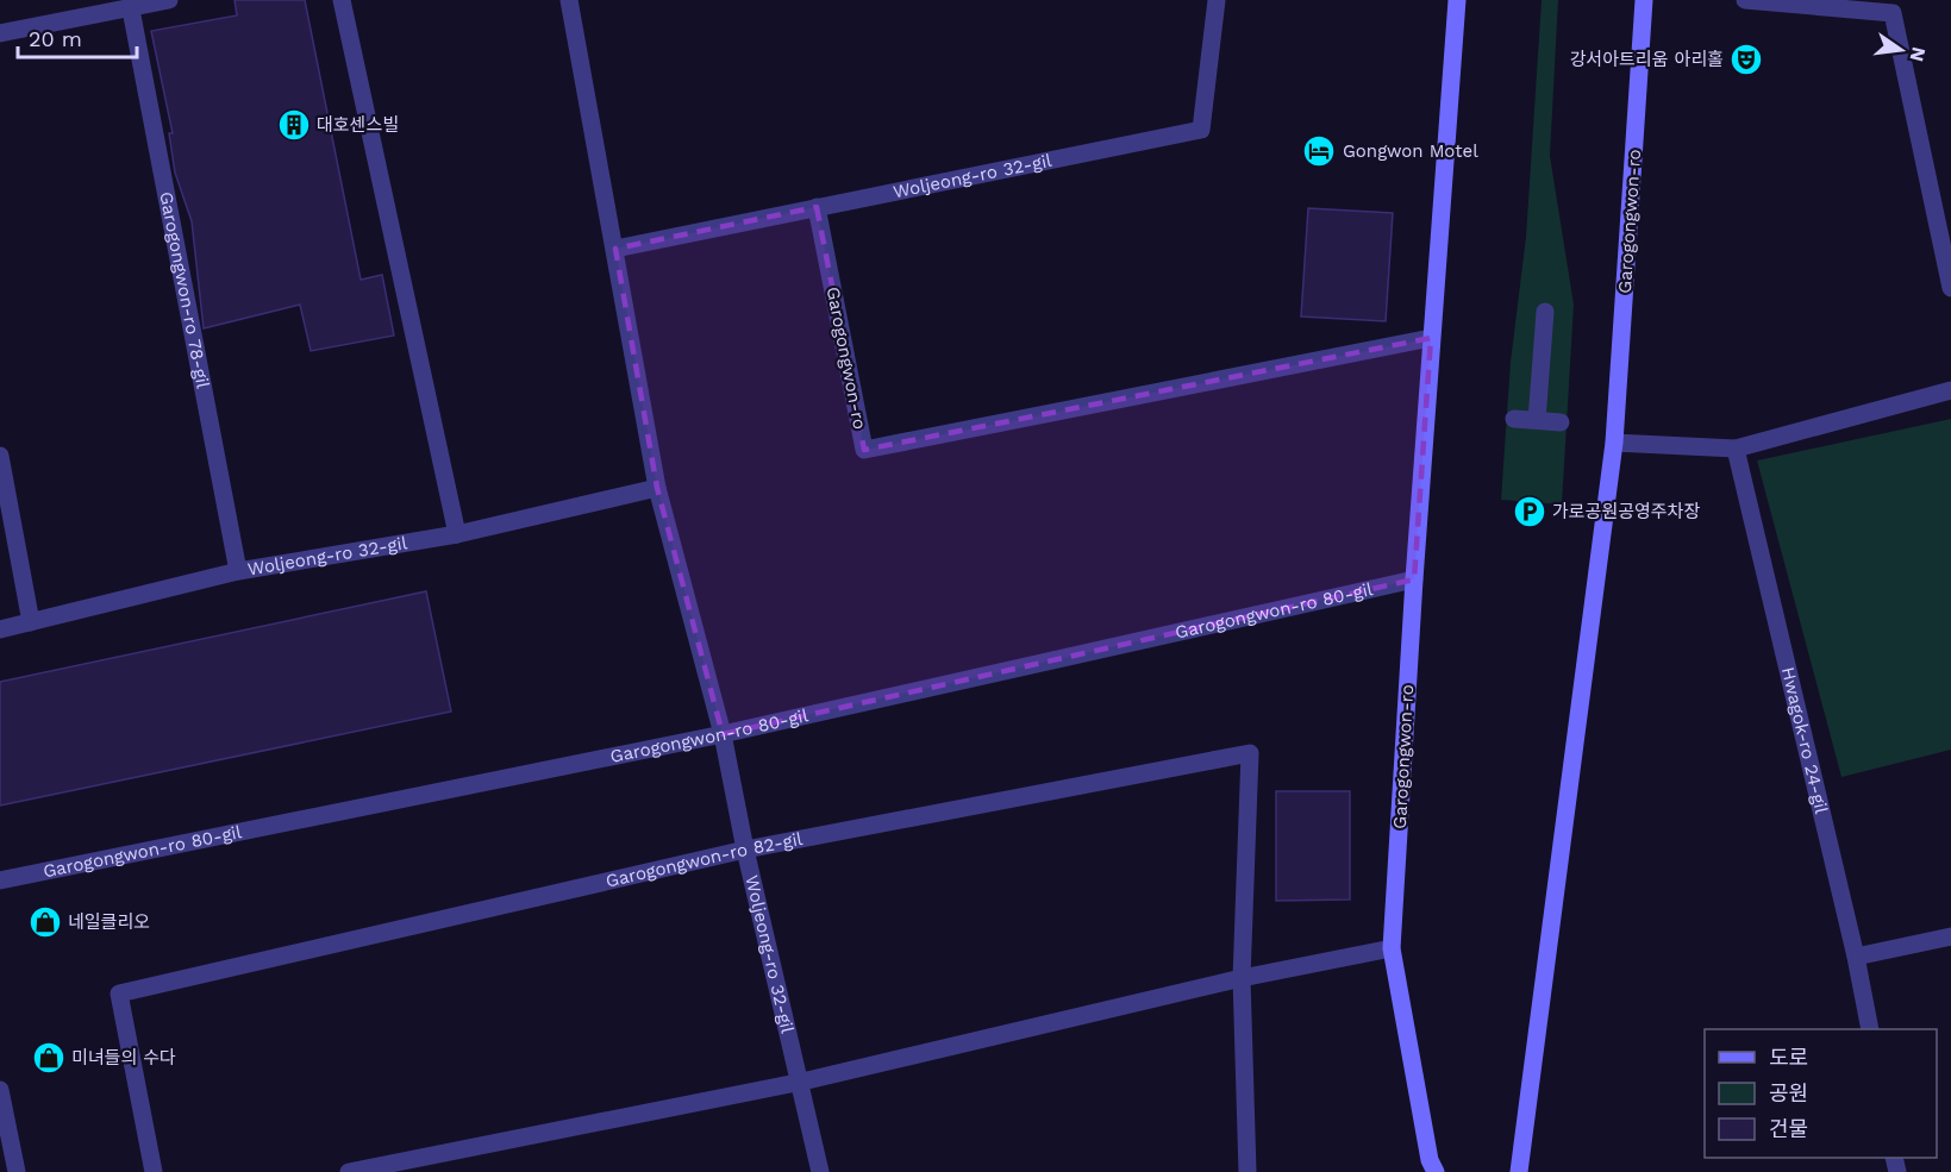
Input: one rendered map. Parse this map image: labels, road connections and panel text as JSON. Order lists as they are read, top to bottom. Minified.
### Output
{"streets":{"main road":["Garogongwon-ro"],"street":["Woljeong-ro 32-gil","Garogongwon-ro 78-gil","Garogongwon-ro 80-gil","Hwagok-ro 24-gil","Garogongwon-ro 82-gil"]},"crossings":[["Woljeong-ro 32-gil","Garogongwon-ro"],["Woljeong-ro 32-gil","Garogongwon-ro 78-gil"],["Woljeong-ro 32-gil","Garogongwon-ro 80-gil"],["Woljeong-ro 32-gil","Garogongwon-ro 82-gil"],["Garogongwon-ro","Garogongwon-ro 80-gil"]],"places":{"theatre":["강서아트리움 아리홀"],"building":["대호센스빌"],"hotel":["Gongwon Motel"],"parking":["가로공원공영주차장"],"shop":["네일클리오","미녀들의 수다"]},"legend":["도로","공원","건물"],"scale_bar":"20 m","north":"right"}
